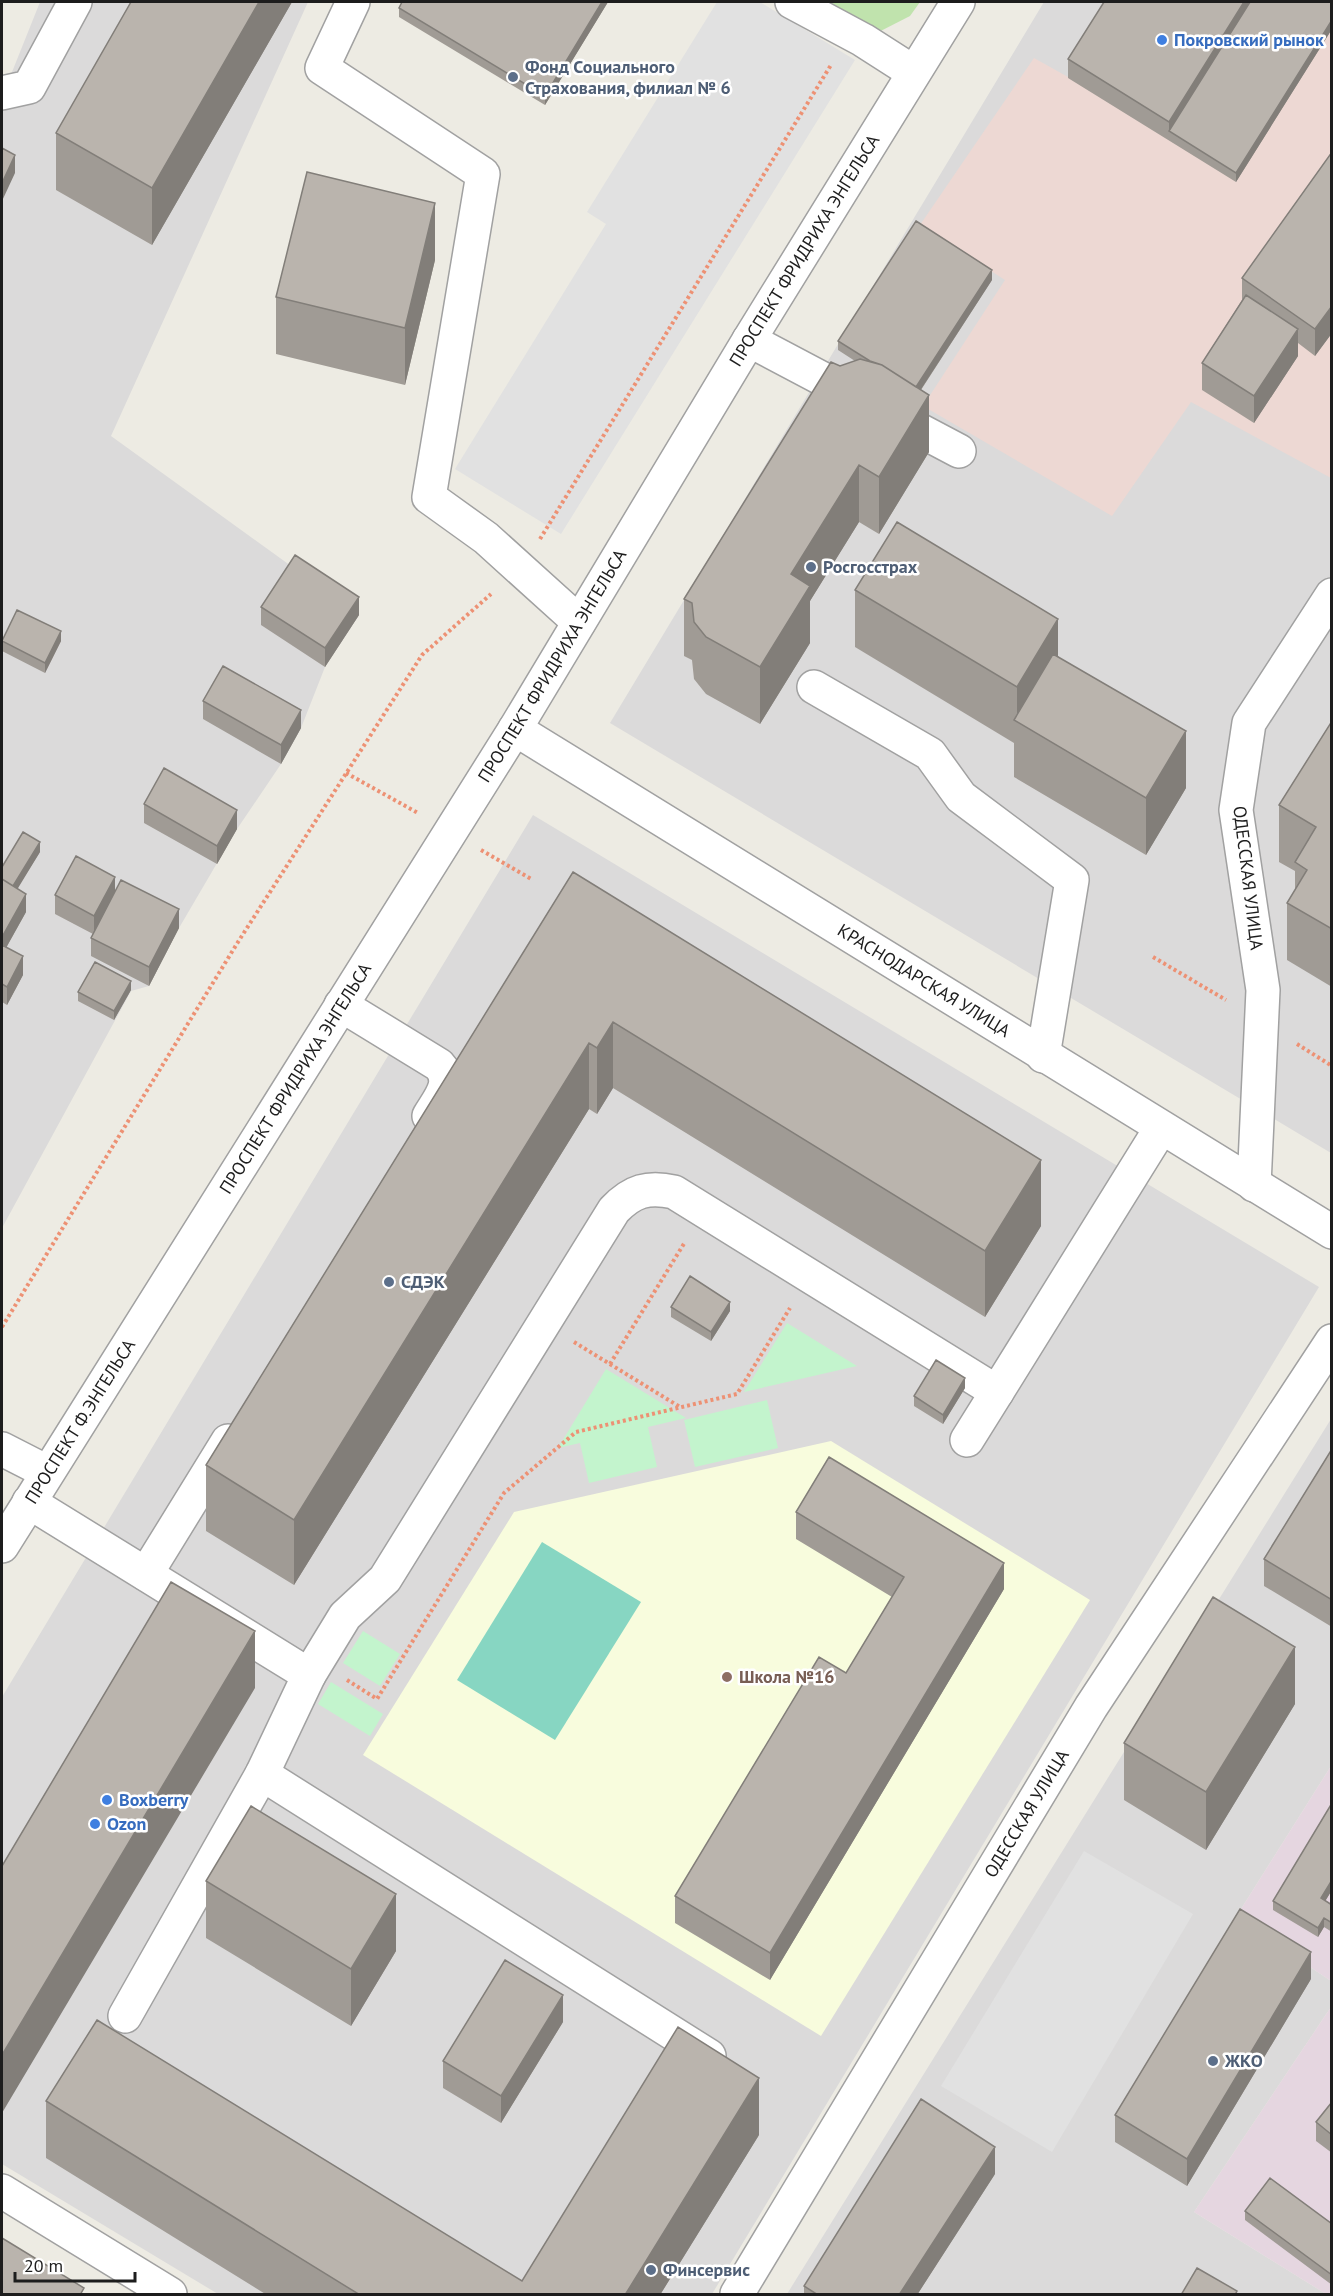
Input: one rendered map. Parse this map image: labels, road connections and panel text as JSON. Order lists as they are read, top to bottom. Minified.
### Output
{"streets":{"street":["ПРОСПЕКТ ФРИДРИХА ЭНГЕЛЬСА","ОДЕССКАЯ УЛИЦА","КРАСНОДАРСКАЯ УЛИЦА","ПРОСПЕКТ Ф.ЭНГЕЛЬСА"]},"crossings":[["ПРОСПЕКТ ФРИДРИХА ЭНГЕЛЬСА","КРАСНОДАРСКАЯ УЛИЦА"],["ПРОСПЕКТ ФРИДРИХА ЭНГЕЛЬСА","ПРОСПЕКТ Ф.ЭНГЕЛЬСА"],["ОДЕССКАЯ УЛИЦА","КРАСНОДАРСКАЯ УЛИЦА"]],"places":["Покровский рынок","Фонд Социального Страхования, филиал № 6","Росгосстрах","СДЭК","Школа №16","Boxberry","Ozon","ЖКО","Финсервис"],"scale_bar":"20 m"}
